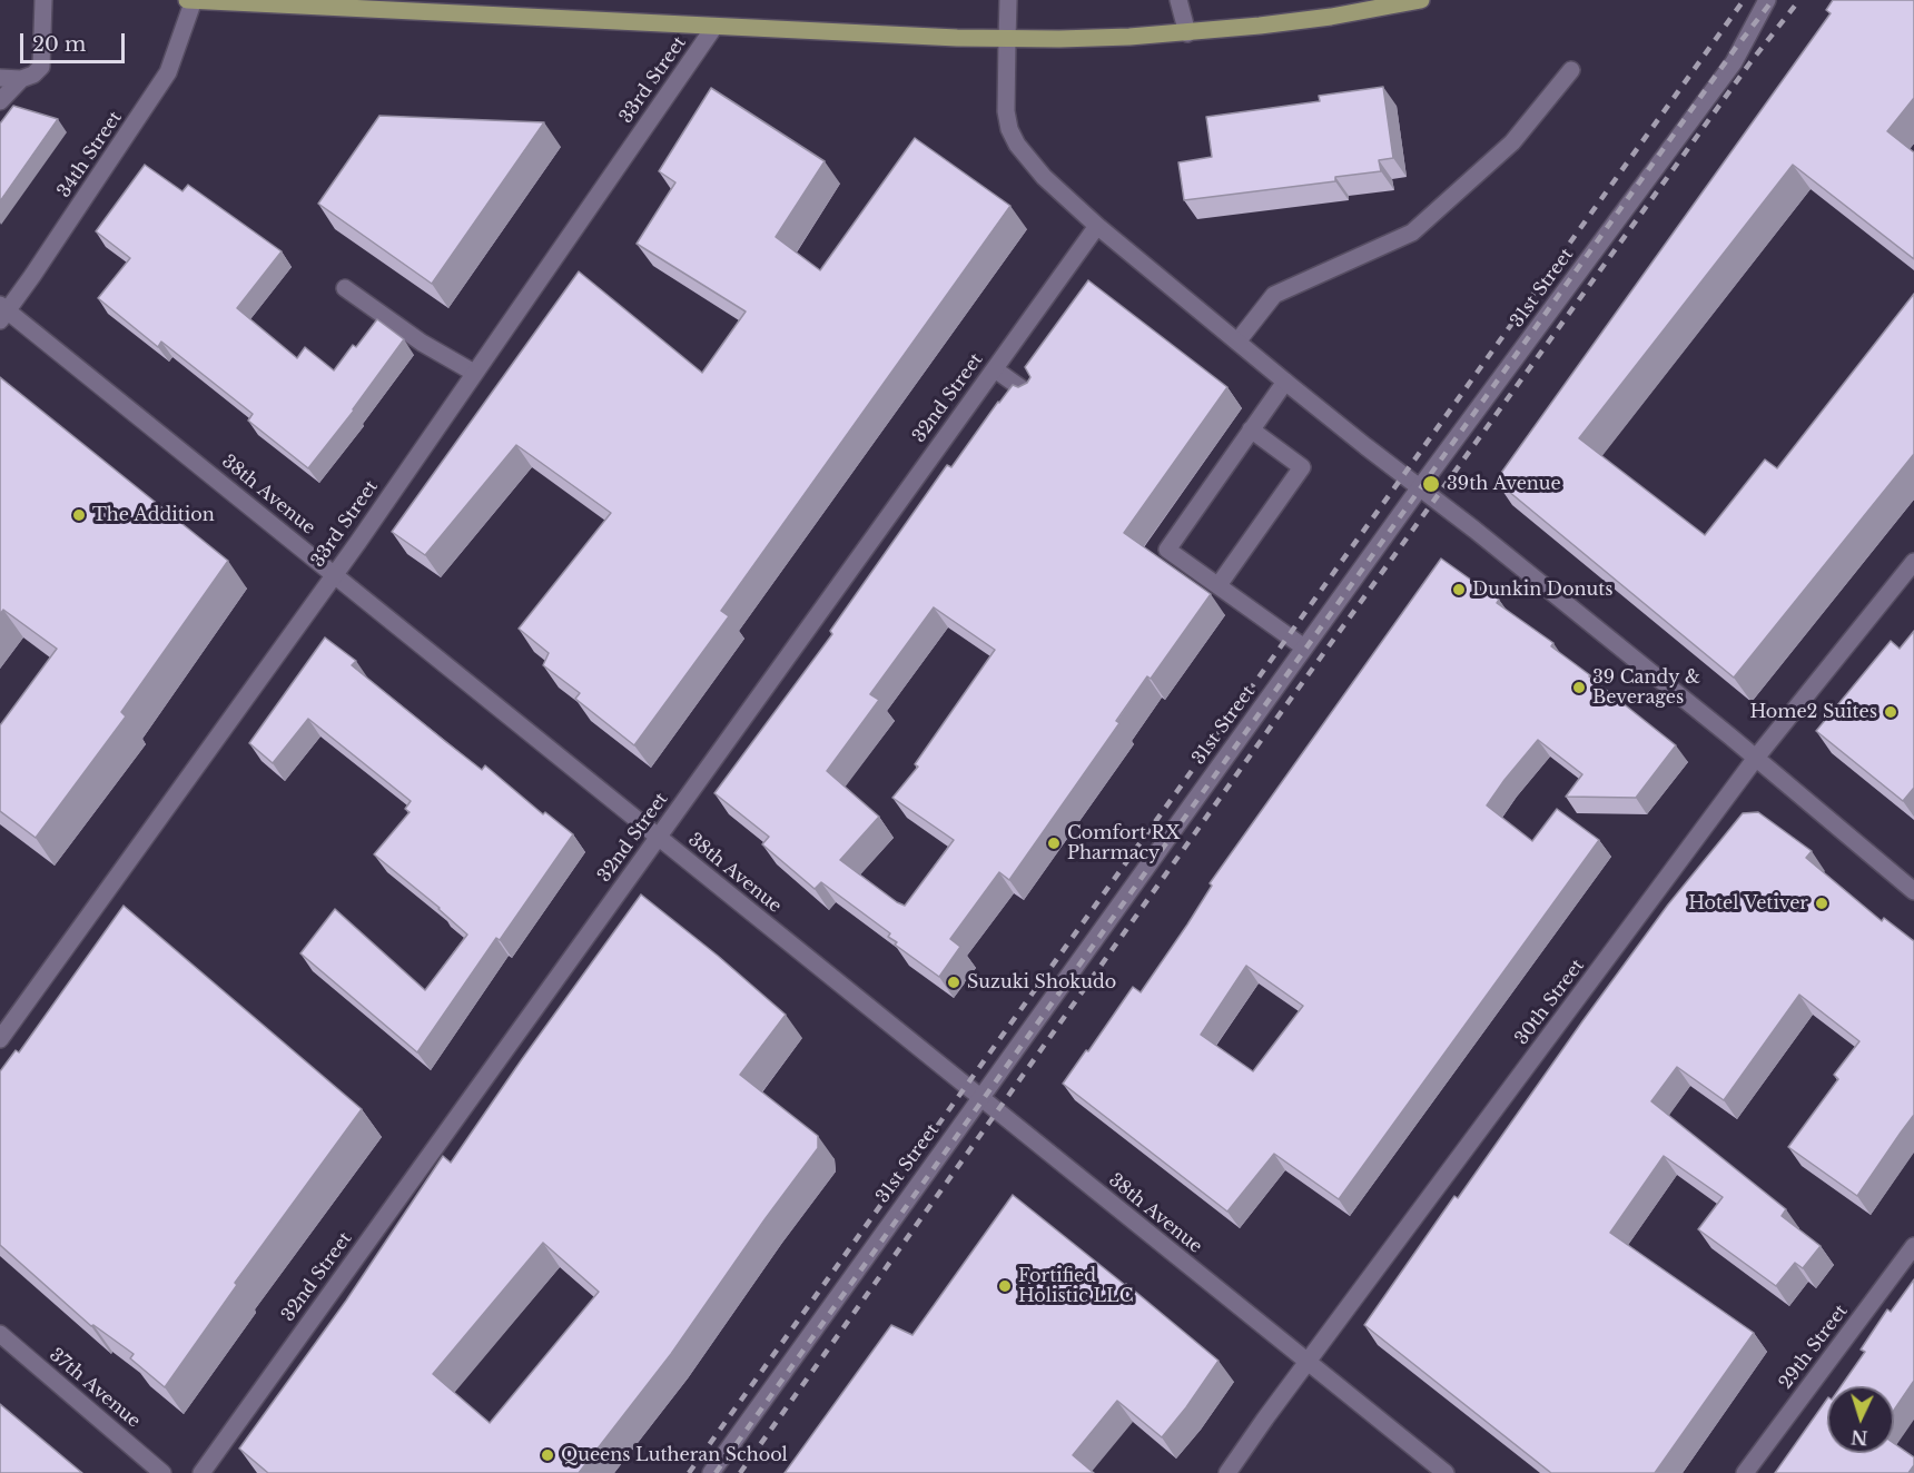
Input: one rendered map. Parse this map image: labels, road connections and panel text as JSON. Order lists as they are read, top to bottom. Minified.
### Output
{"streets":{"street":["33rd Street","34th Street","31st Street","32nd Street","38th Avenue","30th Street","29th Street","37th Avenue"]},"crossings":[["33rd Street","38th Avenue"],["34th Street","38th Avenue"],["31st Street","38th Avenue"],["32nd Street","38th Avenue"],["38th Avenue","30th Street"]],"places":["39th Avenue","The Addition","Dunkin Donuts","39 Candy & Beverages","Home2 Suites","Comfort RX Pharmacy","Hotel Vetiver","Suzuki Shokudo","Fortified Holistic LLC","Queens Lutheran School"],"scale_bar":"20 m","north":"bottom"}
